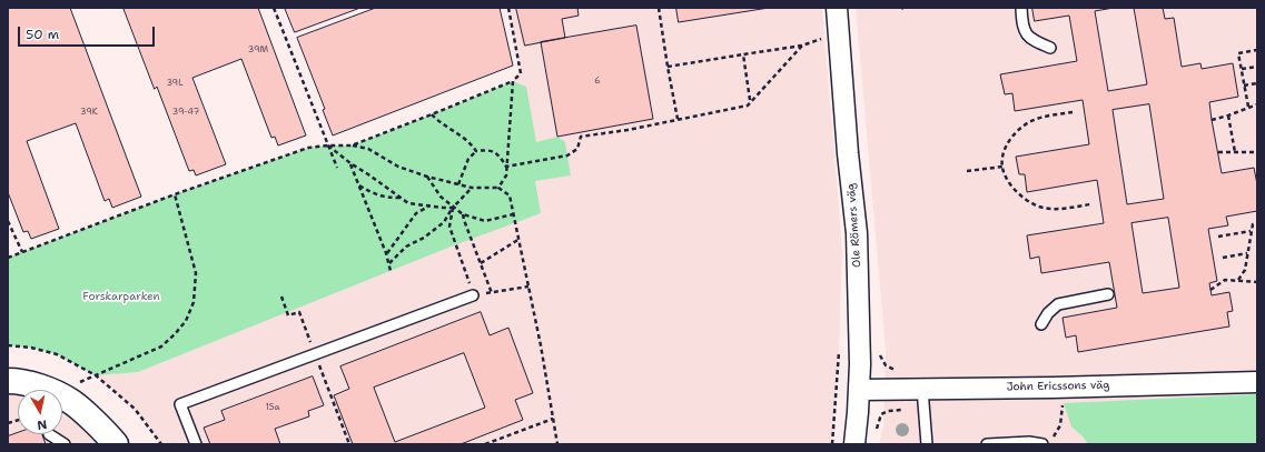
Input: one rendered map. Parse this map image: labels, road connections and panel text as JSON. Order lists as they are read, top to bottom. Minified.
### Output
{"streets":{"street":["Ole Römers väg","John Ericssons väg"]},"crossings":[["Ole Römers väg","John Ericssons väg"]],"parks":["Forskarparken"],"house_numbers":["39M","6","39L","39K","39-47","15a"],"scale_bar":"50 m","north":"bottom"}
